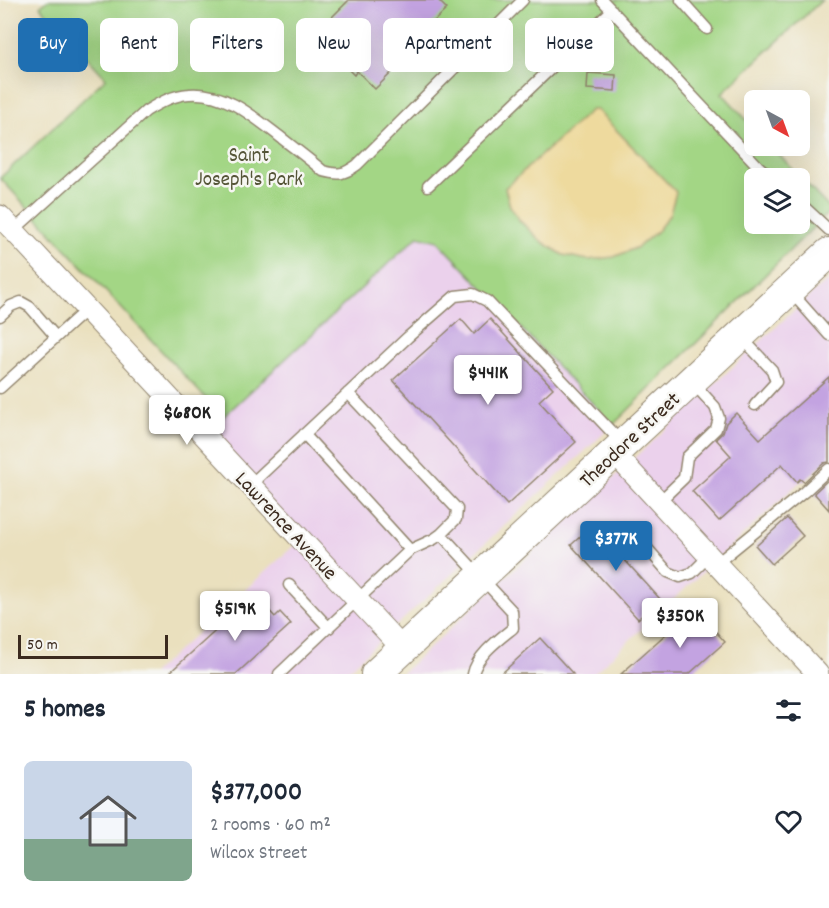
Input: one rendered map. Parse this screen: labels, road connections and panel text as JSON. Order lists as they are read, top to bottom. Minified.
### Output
{"streets":{"main road":["Theodore Street"],"street":["Lawrence Avenue"]},"crossings":[["Theodore Street","Lawrence Avenue"]],"parks":["Saint Joseph's Park"],"scale_bar":"50 m","north":"bottom right","page":{"chip":["Buy","Rent","Filters","New","Apartment","House"],"price":["$441K","$680K","$377K","$519K","$350K"],"scale":"50 m","heading":"5 homes","list":[{"name":"$377,000","note":"2 rooms · 60 m² · Wilcox Street"}]}}
